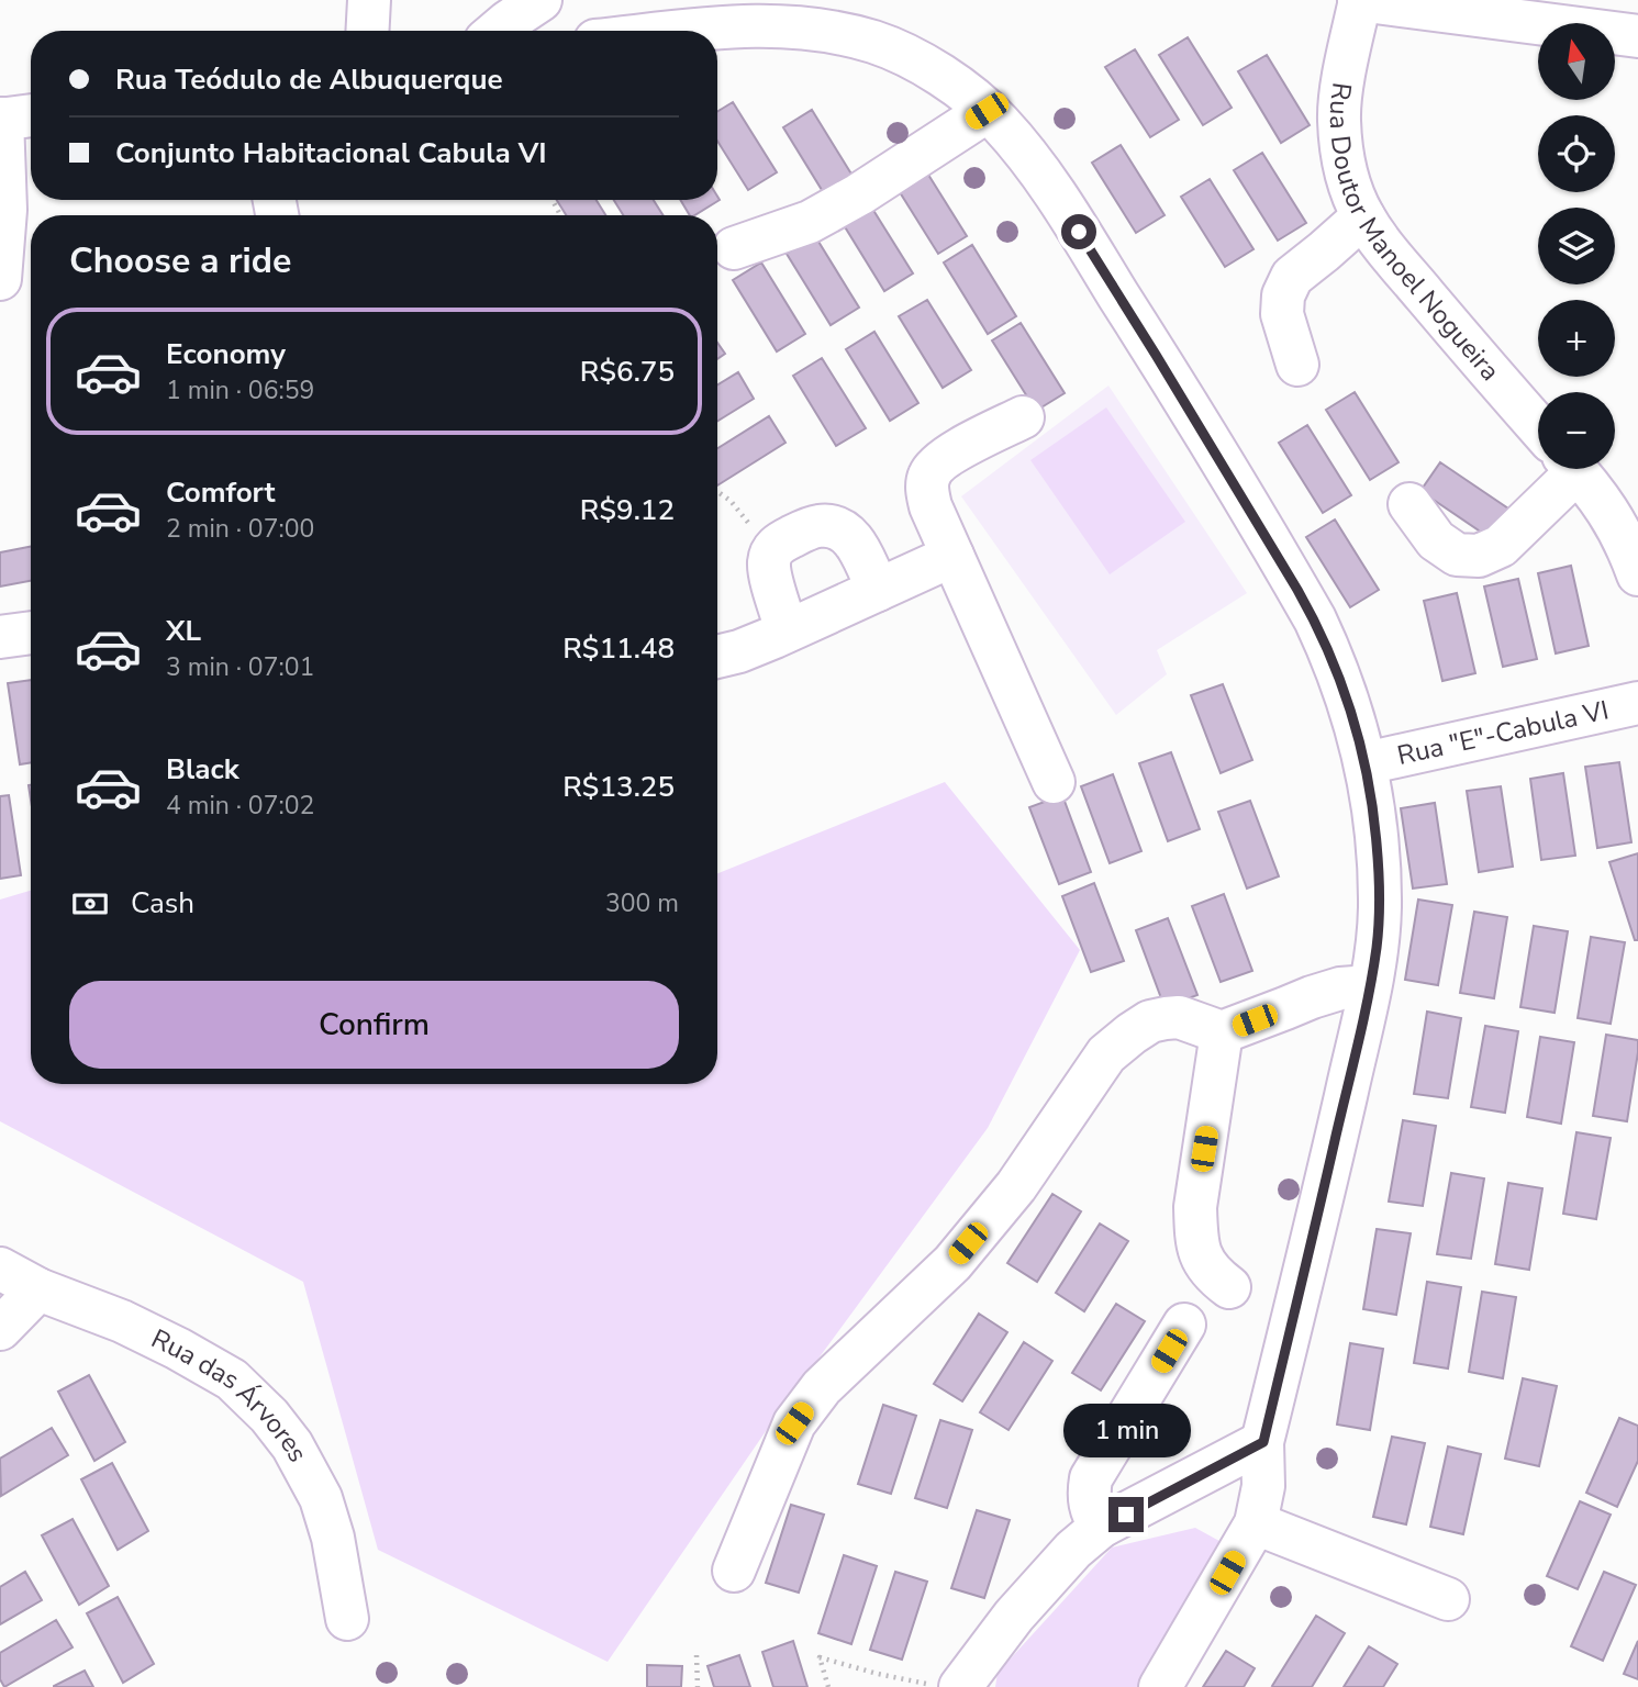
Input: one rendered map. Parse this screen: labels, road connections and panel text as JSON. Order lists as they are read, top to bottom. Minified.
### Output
{"streets":{"street":["Rua Doutor Manoel Nogueira","Rua \"E\"-Cabula VI","Rua das Árvores"]},"north":"top","page":{"map_buttons":["+","−"],"banner":["Rua Teódulo de Albuquerque","Conjunto Habitacional Cabula VI"],"heading":"Choose a ride","list":[{"name":"Economy","note":"1 min · 06:59","value":"R$6.75"},{"name":"Comfort","note":"2 min · 07:00","value":"R$9.12"},{"name":"XL","note":"3 min · 07:01","value":"R$11.48"},{"name":"Black","note":"4 min · 07:02","value":"R$13.25"}],"pay":["Cash","300 m"],"buttons":"Confirm","bubble":"1 min"}}
